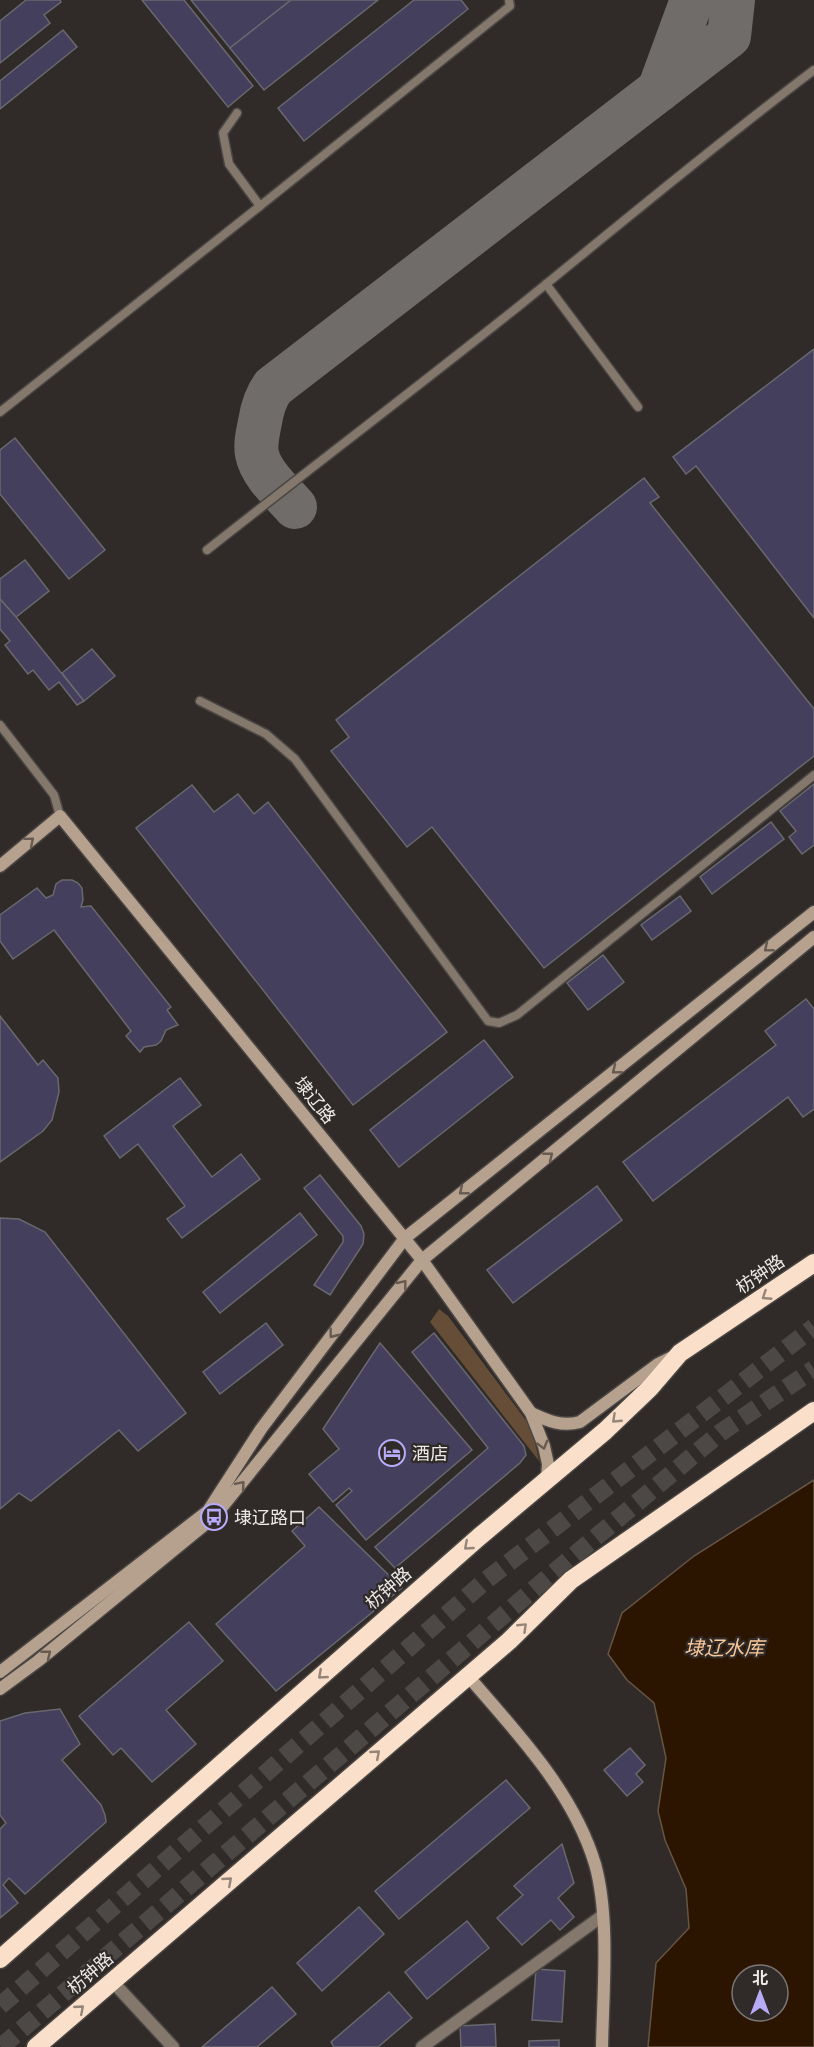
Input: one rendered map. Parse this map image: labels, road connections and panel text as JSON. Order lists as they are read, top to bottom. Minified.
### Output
{"streets":{"highway":["枋钟路"],"main road":["埭辽路"]},"crossings":[["埭辽路","枋钟路"]],"water":["埭辽水库"],"places":{"hotel":["酒店"],"bus stop":["埭辽路口"]},"north":"top"}
